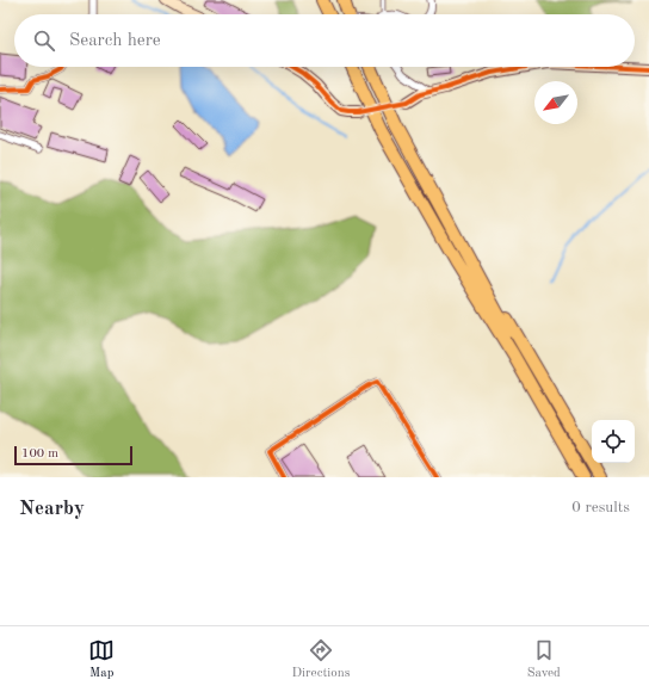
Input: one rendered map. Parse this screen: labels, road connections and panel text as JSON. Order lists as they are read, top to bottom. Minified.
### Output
{"scale_bar":"100 m","north":"bottom left","page":{"search":"Search here","scale":"100 m","heading":["Nearby","0 results"],"nav":["Map","Directions","Saved"]}}
